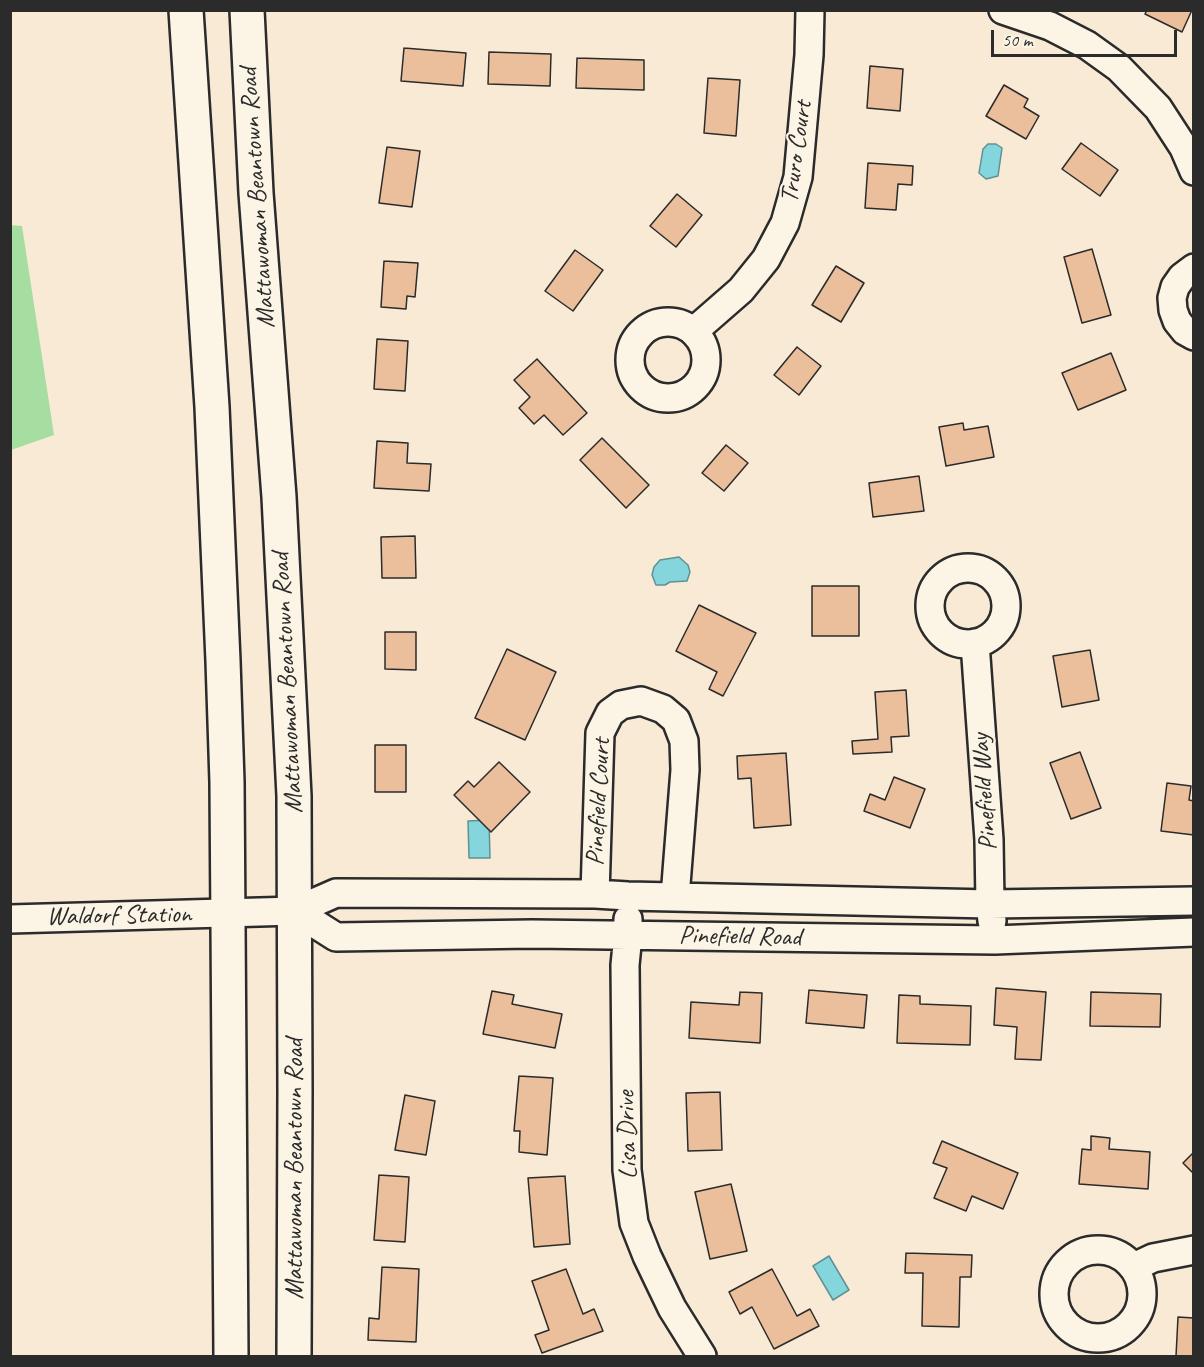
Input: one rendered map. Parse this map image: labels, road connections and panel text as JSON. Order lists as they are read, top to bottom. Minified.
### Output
{"streets":{"highway":["Mattawoman Beantown Road"],"street":["Truro Court","Pinefield Way","Pinefield Court","Waldorf Station","Pinefield Road","Lisa Drive"]},"crossings":[["Mattawoman Beantown Road","Pinefield Road"],["Pinefield Way","Pinefield Road"],["Pinefield Court","Pinefield Road"],["Waldorf Station","Pinefield Road"],["Pinefield Road","Lisa Drive"]],"scale_bar":"50 m"}
